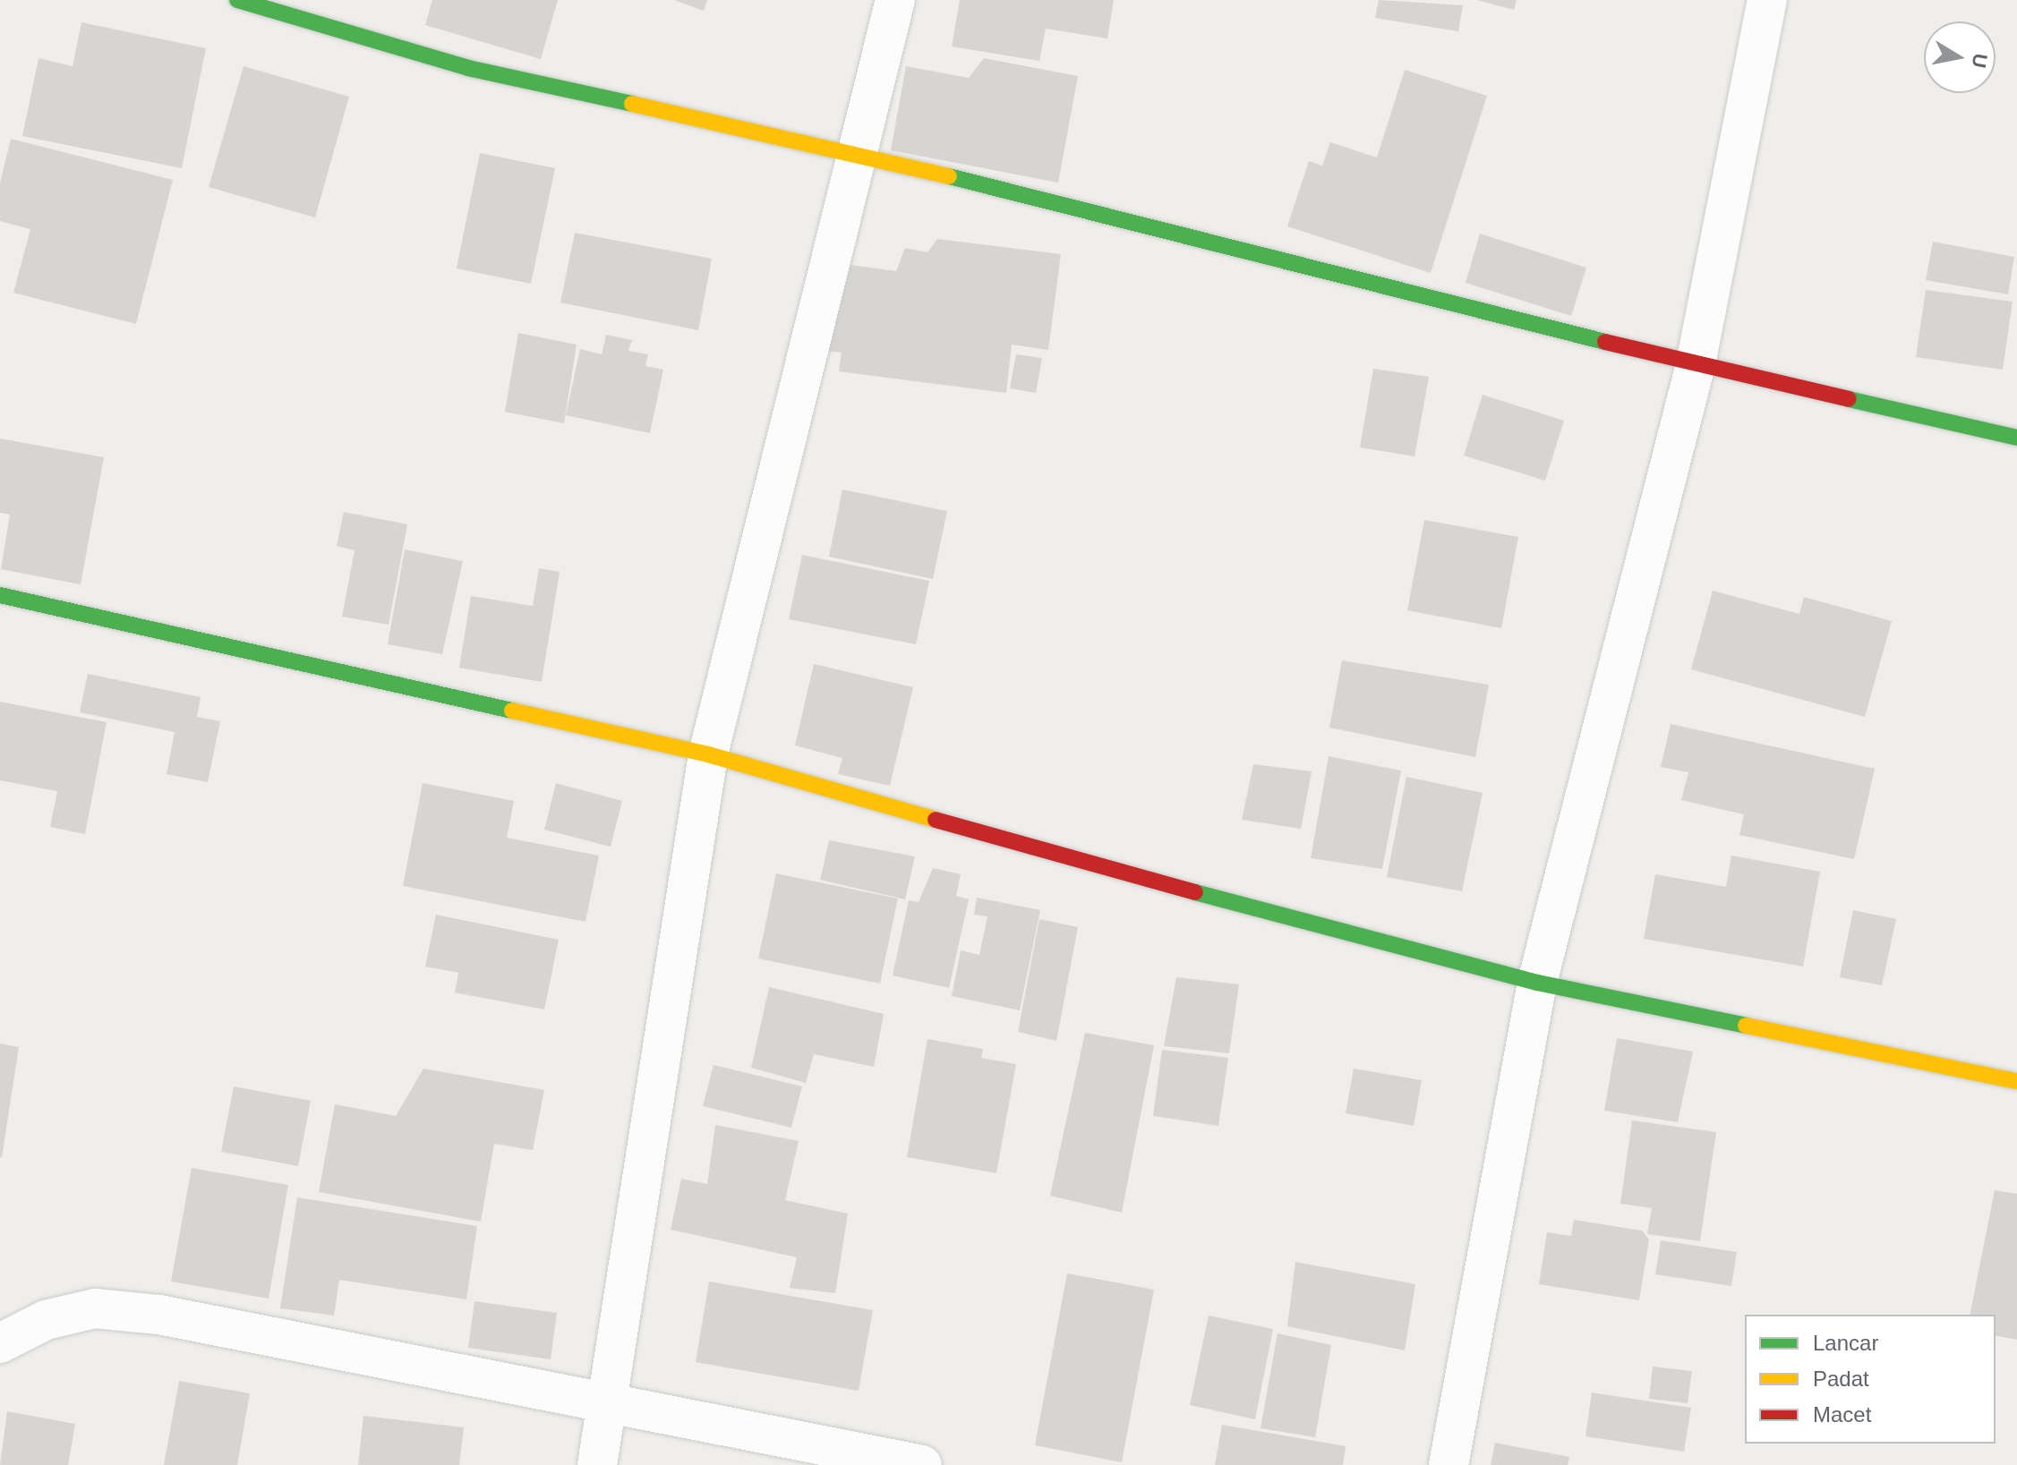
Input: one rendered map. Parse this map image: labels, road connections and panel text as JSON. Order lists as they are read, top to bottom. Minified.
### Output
{"legend":["Lancar","Padat","Macet"],"north":"right"}
